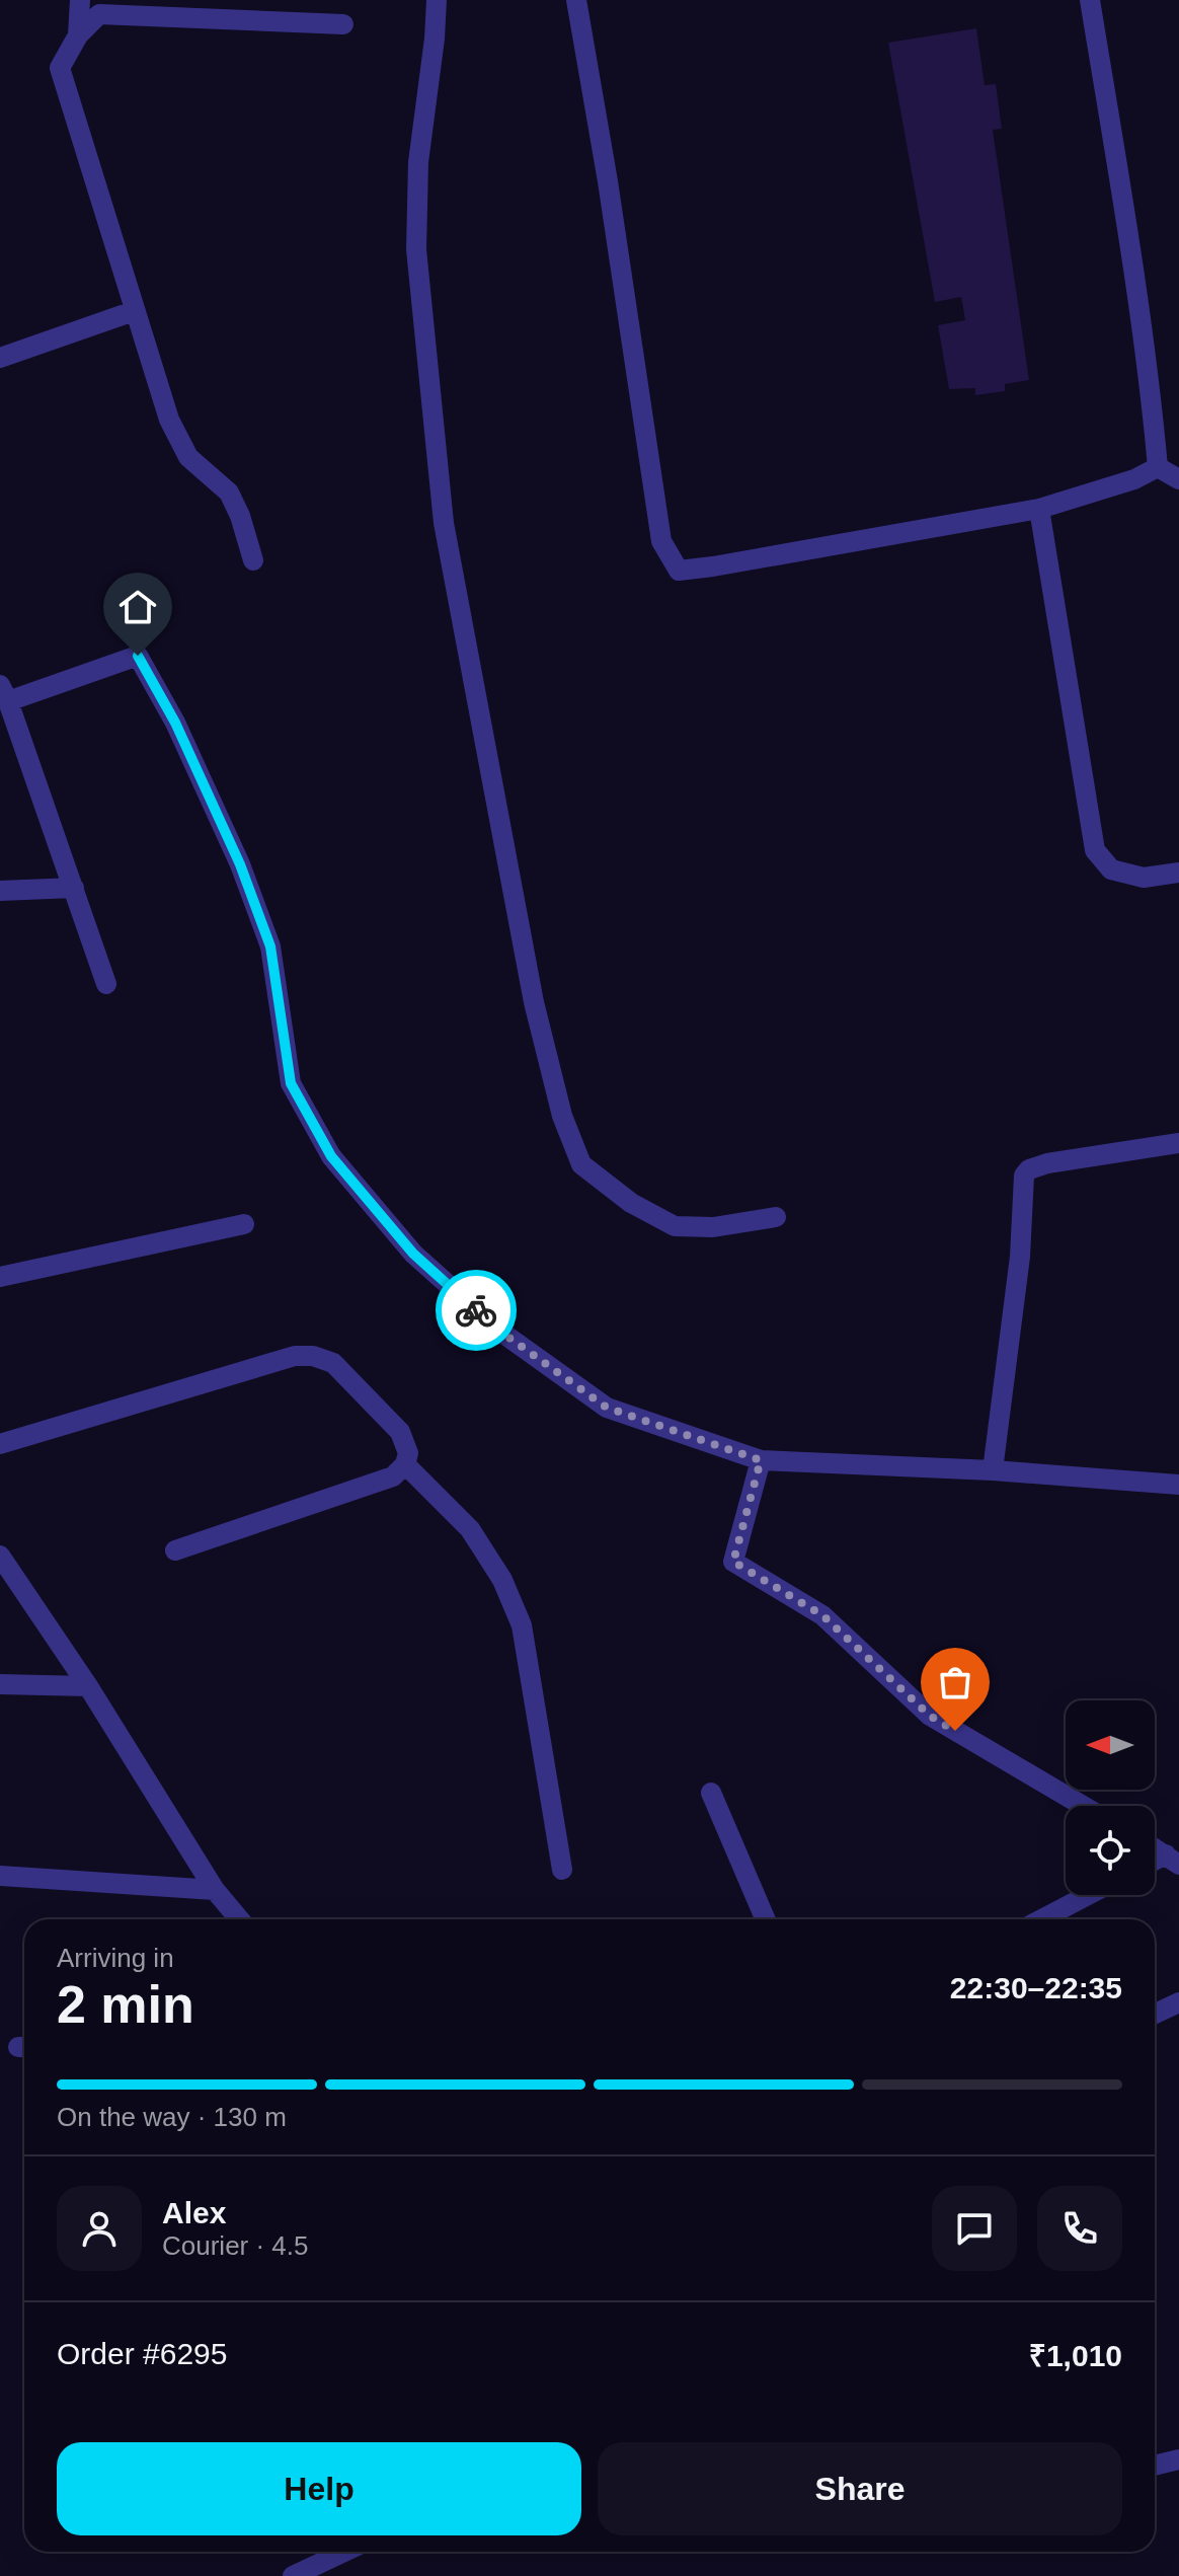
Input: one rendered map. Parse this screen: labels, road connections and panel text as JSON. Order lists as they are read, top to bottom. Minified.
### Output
{"north":"left","page":{"heading":["2 min","Arriving in","22:30–22:35"],"panel":["Alex","Courier · 4.5","Order #6295","₹1,010"],"bar":"On the way · 130 m","buttons":["Help","Share"]}}
